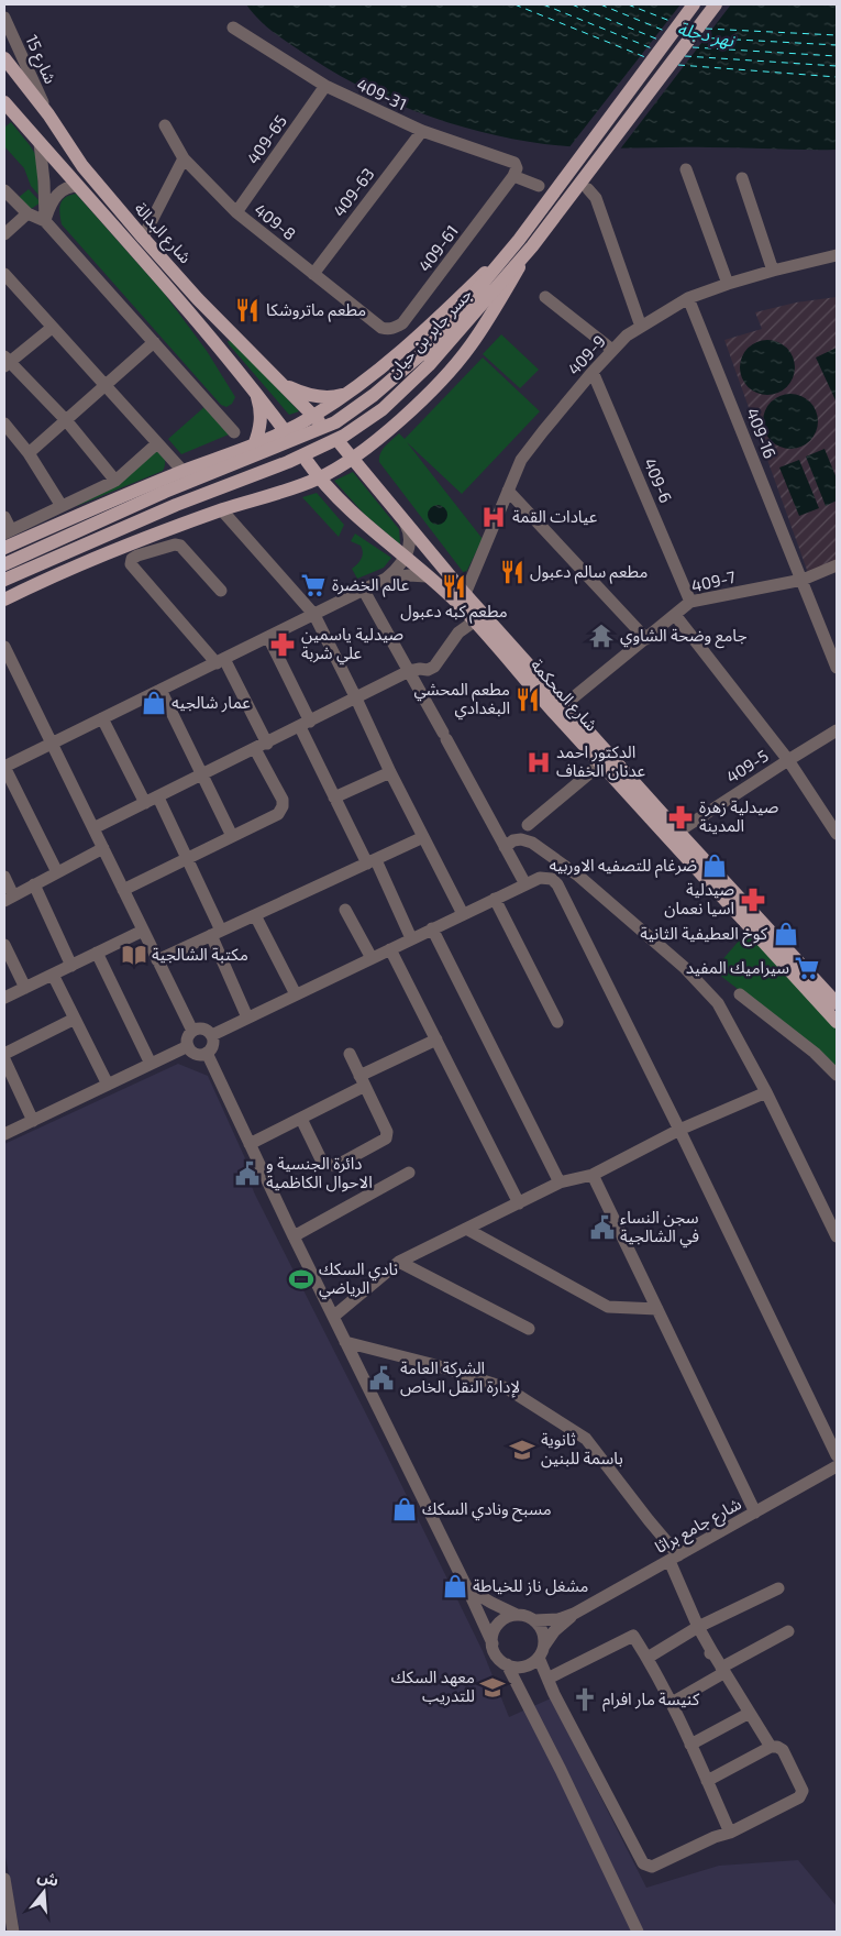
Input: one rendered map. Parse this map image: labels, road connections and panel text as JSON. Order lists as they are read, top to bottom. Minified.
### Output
{"streets":{"main road":["شارع البدالة","جسر جابر بن حيان","شارع المحكمة"],"street":["شارع 15","409-31","409-65","409-63","409-8","409-61","409-9","409-16","409-6","409-7","409-5","شارع جامع براثا"]},"crossings":[["شارع 15","شارع البدالة"],["409-31","409-65"],["409-31","409-63"],["409-31","409-61"],["409-65","409-8"],["409-63","409-8"],["409-8","409-61"],["409-9","409-16"],["409-9","409-6"],["409-9","شارع المحكمة"],["409-16","409-7"],["409-6","409-7"],["409-7","شارع المحكمة"],["شارع المحكمة","409-5"]],"water":["نهر دجلة"],"places":{"restaurant":["مطعم ماتروشكا","مطعم سالم دعبول","مطعم كبه دعبول","مطعم المحشي البغدادي"],"hospital":["عيادات القمة","الدكتور احمد عدنان الخفاف"],"supermarket":["عالم الخضرة","سيراميك المفيد"],"temple":["جامع وضحة الشاوي"],"pharmacy":["صيدلية ياسمين علي شربة","صيدلية زهرة المدينة","صيدلية اسيا نعمان"],"shop":["عمار شالجيه","ضرغام للتصفيه الاوربيه","كوخ العطيفية الثانية","مسبح ونادي السكك","مشغل ناز للخياطة"],"library":["مكتبة الشالجية"],"public building":["دائرة الجنسية و الاحوال الكاظمية","سجن النساء في الشالجية","الشركة العامة لإدارة النقل الخاص"],"sports":["نادي السكك الرياضي"],"school or university":["ثانوية باسمة للبنين","معهد السكك للتدريب"],"church":["كنيسة مار افرام"]},"north":"top"}
